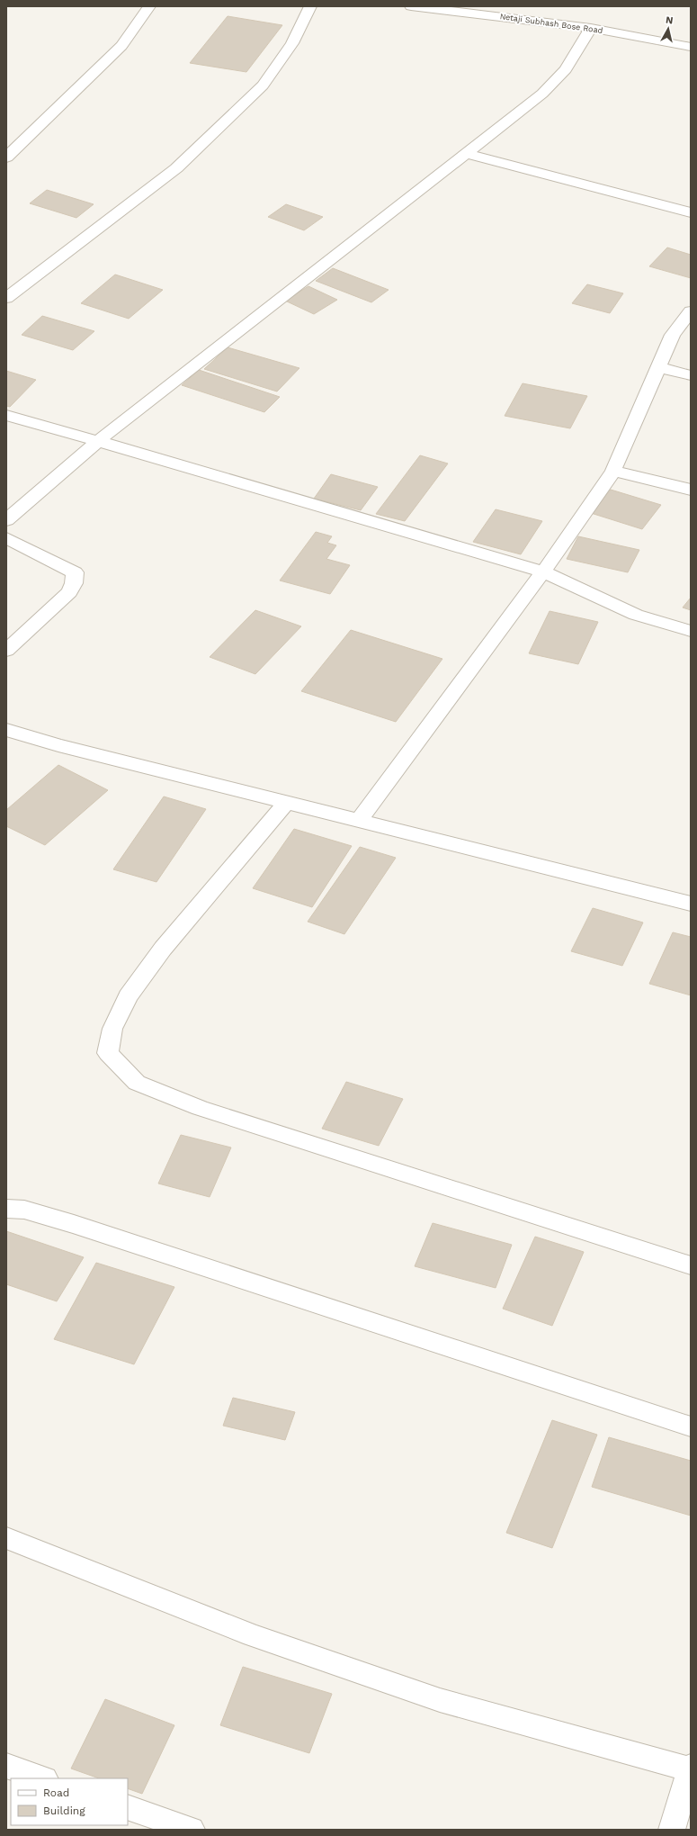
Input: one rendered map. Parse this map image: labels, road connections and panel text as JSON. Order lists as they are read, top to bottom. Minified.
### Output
{"streets":{"street":["Netaji Subhash Bose Road"]},"legend":["Road","Building"],"north":"top"}
